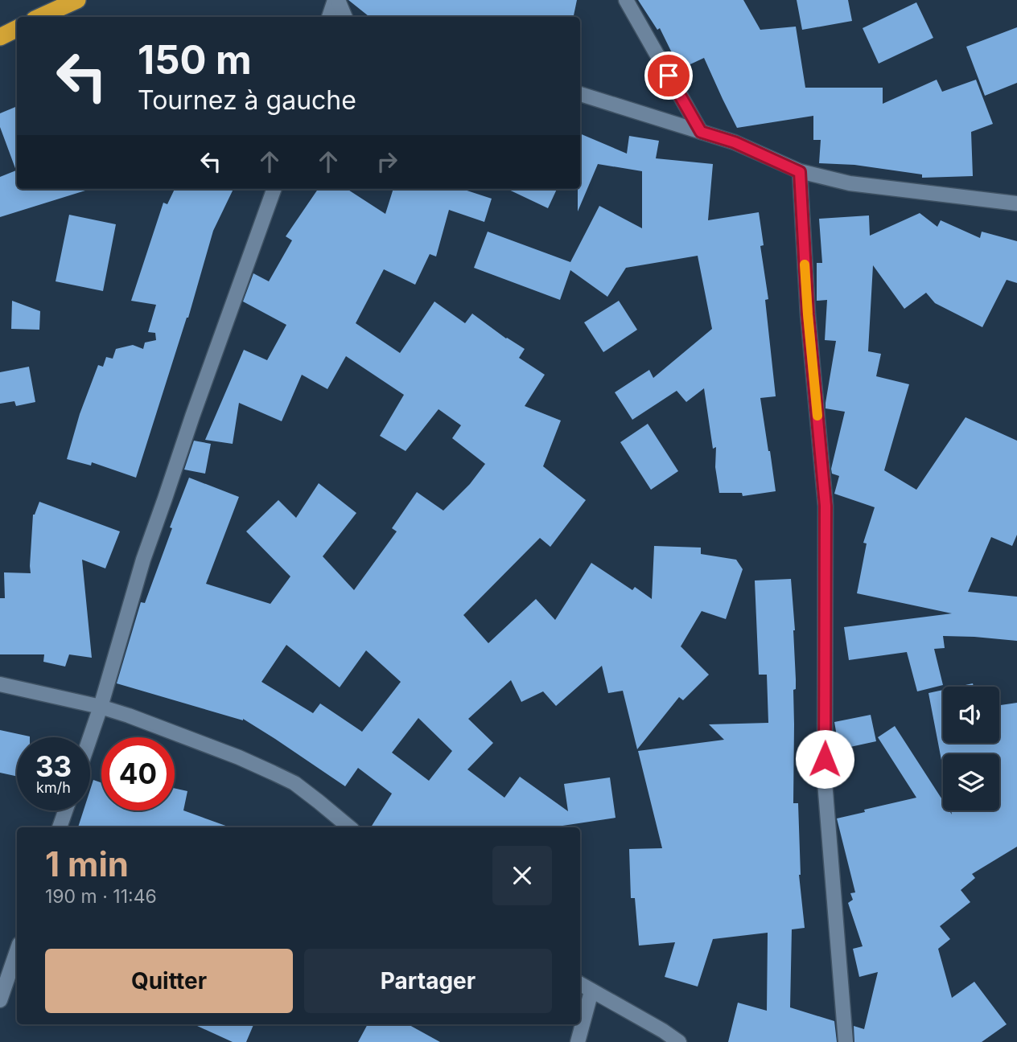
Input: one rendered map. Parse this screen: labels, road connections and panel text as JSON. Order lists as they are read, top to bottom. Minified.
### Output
{"page":{"turn":["150 m","Tournez à gauche"],"speed":"33 km/h","limit":"40","heading":["1 min","190 m · 11:46"],"buttons":["Quitter","Partager"]}}
